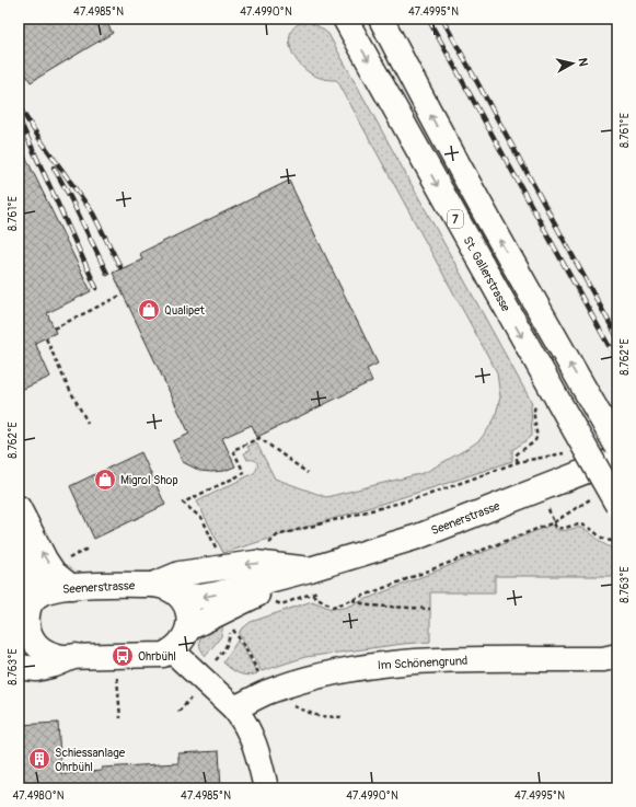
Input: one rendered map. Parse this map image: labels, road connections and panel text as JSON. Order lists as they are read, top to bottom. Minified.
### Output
{"streets":{"main road":["7","St. Gallerstrasse","Seenerstrasse","Im Schönengrund"]},"places":{"shop":["Qualipet","Migrol Shop"],"bus stop":["Ohrbühl"],"building":["Schiessanlage Ohrbühl"]},"north":"right","coordinates":["47.4985°N","47.4990°N","47.4995°N","8.761°E","8.762°E","8.763°E","47.4980°N"]}
